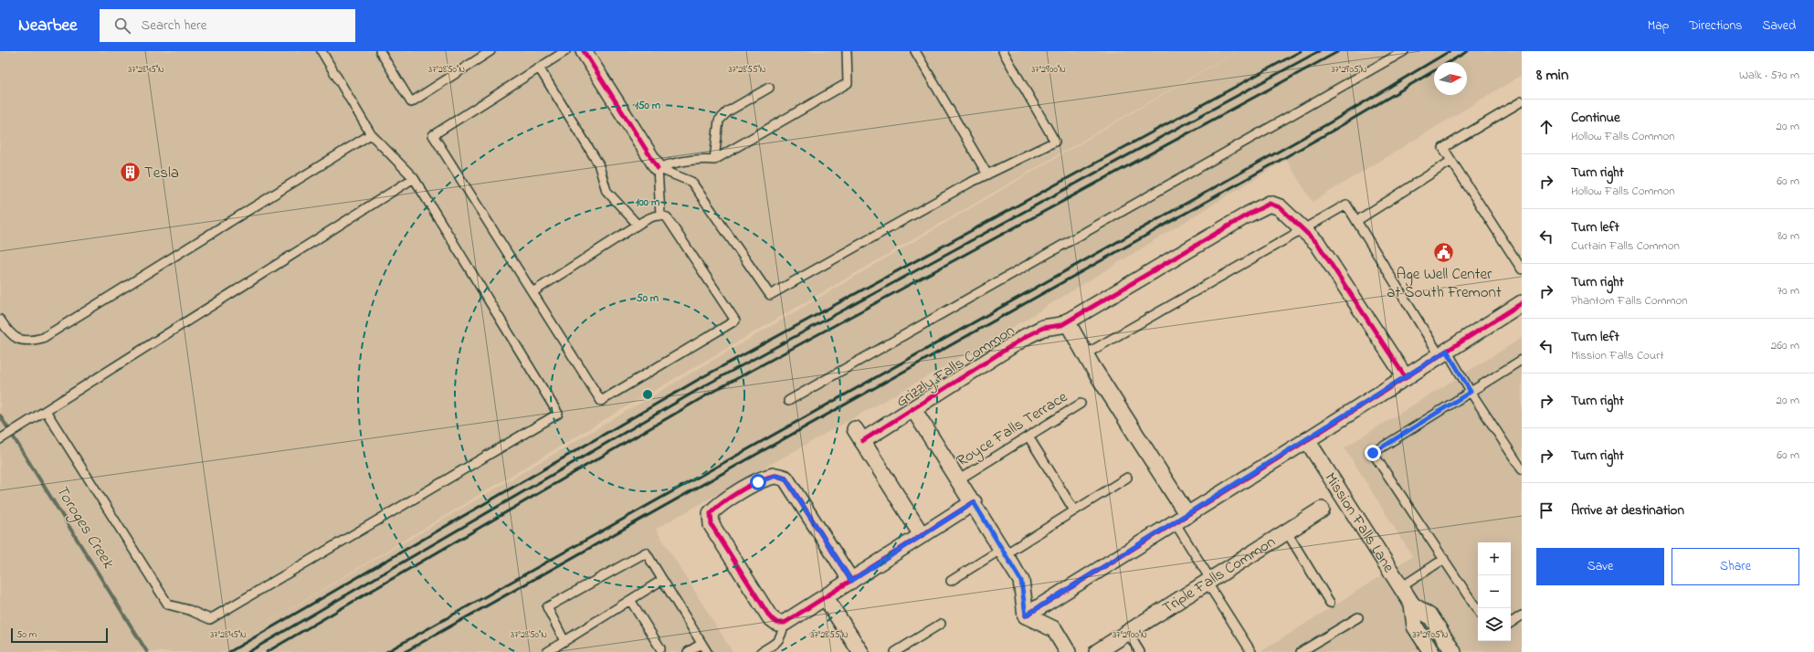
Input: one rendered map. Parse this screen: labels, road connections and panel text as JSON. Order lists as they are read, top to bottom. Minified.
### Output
{"streets":{"street":["Grizzly Falls Common","Mission Falls Lane","Triple Falls Common"],"lane":["Royce Falls Terrace"]},"water":["Toroges Creek"],"places":{"building":["Tesla"],"public building":["Age Well Center at South Fremont"]},"scale_bar":"50 m","north":"right","page":{"header":"Nearbee","search":"Search here","nav":["Map","Directions","Saved"],"heading":["8 min","Walk · 570 m"],"list":[["Continue","Hollow Falls Common","20 m"],["Turn right","Hollow Falls Common","60 m"],["Turn left","Curtain Falls Common","80 m"],["Turn right","Phantom Falls Common","70 m"],["Turn left","Mission Falls Court","260 m"],["Turn right","20 m"],["Turn right","60 m"],"Arrive at destination"],"buttons":["Save","Share"],"map_buttons":["+","−"],"scale":"50 m"},"coordinates":["37°28'45\"N","37°28'50\"N","37°28'55\"N","37°29'00\"N","37°29'05\"N"],"rings":["150 m","100 m","50 m"]}
